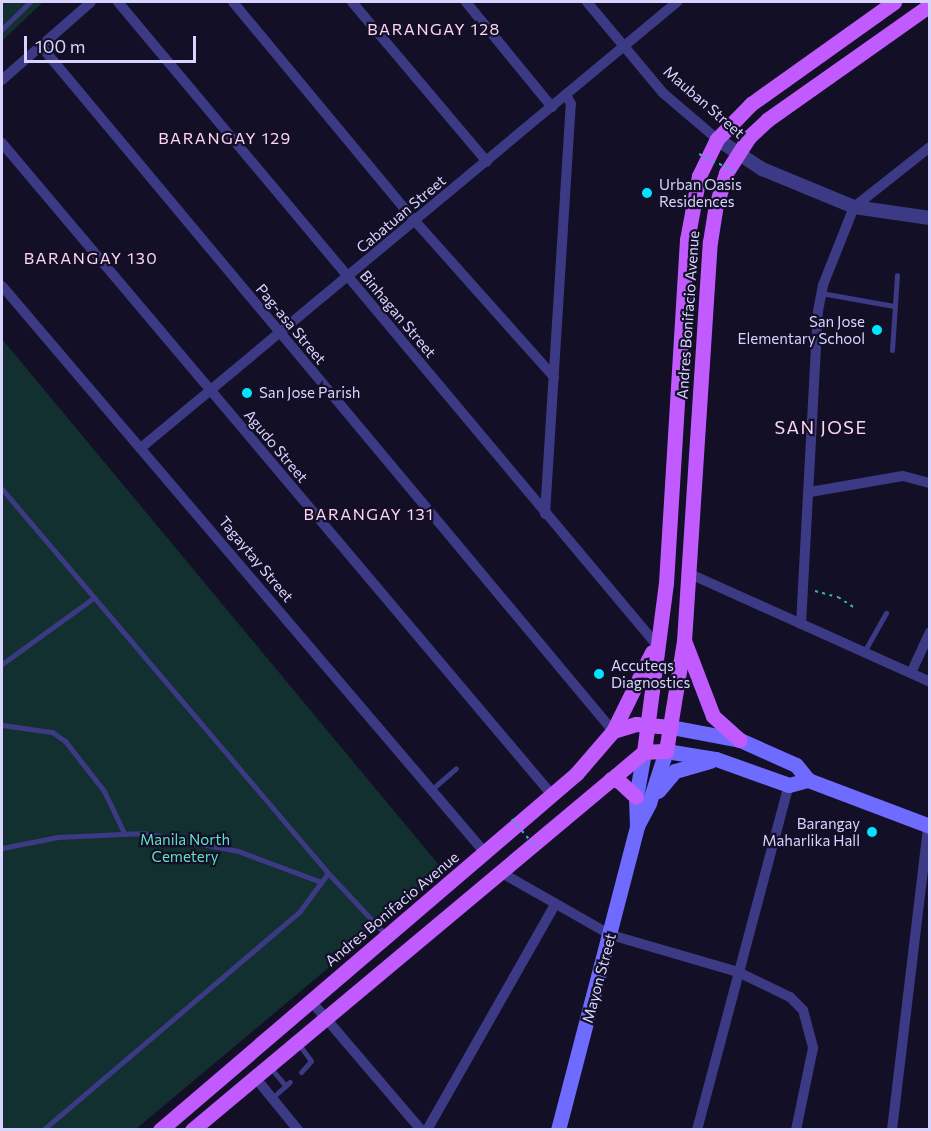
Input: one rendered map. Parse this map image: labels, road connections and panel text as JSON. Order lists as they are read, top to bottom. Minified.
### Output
{"streets":{"main road":["Andres Bonifacio Avenue","Mayon Street"],"street":["Mauban Street","Cabatuan Street","Binhagan Street","Pag-asa Street","Agudo Street","Tagaytay Street"]},"crossings":[["Mauban Street","Cabatuan Street"],["Mauban Street","Andres Bonifacio Avenue"],["Cabatuan Street","Binhagan Street"],["Cabatuan Street","Pag-asa Street"],["Cabatuan Street","Agudo Street"],["Cabatuan Street","Tagaytay Street"],["Binhagan Street","Andres Bonifacio Avenue"],["Andres Bonifacio Avenue","Pag-asa Street"],["Andres Bonifacio Avenue","Agudo Street"],["Andres Bonifacio Avenue","Tagaytay Street"],["Andres Bonifacio Avenue","Mayon Street"]],"districts":["BARANGAY 128","BARANGAY 129","BARANGAY 130","SAN JOSE","BARANGAY 131"],"parks":["Manila North Cemetery"],"places":["Urban Oasis Residences","San Jose Elementary School","San Jose Parish","Accuteqs Diagnostics","Barangay Maharlika Hall"],"scale_bar":"100 m"}
